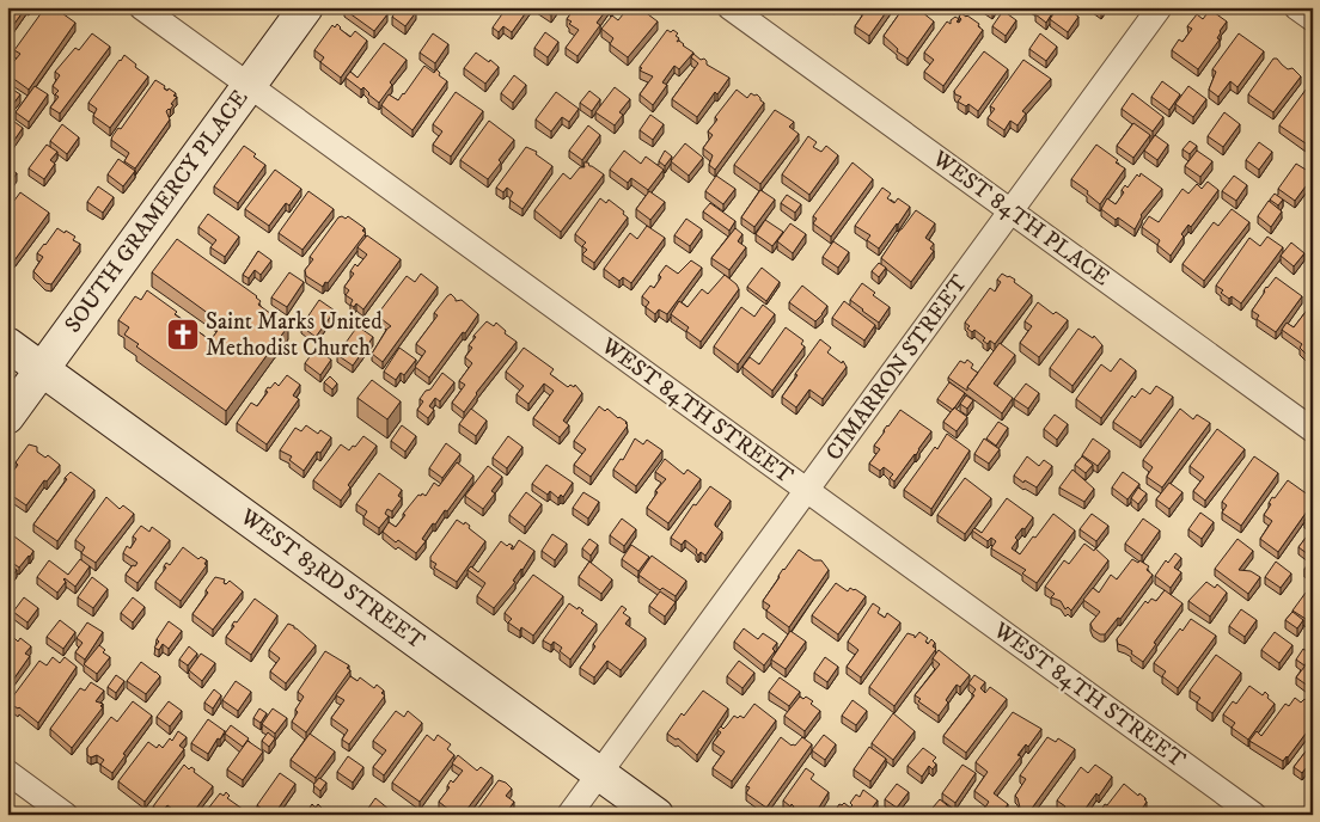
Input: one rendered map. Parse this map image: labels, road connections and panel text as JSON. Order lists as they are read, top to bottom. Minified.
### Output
{"streets":{"street":["SOUTH GRAMERCY PLACE","WEST 84TH PLACE","CIMARRON STREET","WEST 84TH STREET","WEST 83RD STREET"]},"crossings":[["SOUTH GRAMERCY PLACE","WEST 84TH STREET"],["SOUTH GRAMERCY PLACE","WEST 83RD STREET"],["WEST 84TH PLACE","CIMARRON STREET"],["CIMARRON STREET","WEST 84TH STREET"],["CIMARRON STREET","WEST 83RD STREET"]],"places":{"church":["Saint Marks United Methodist Church"]}}
